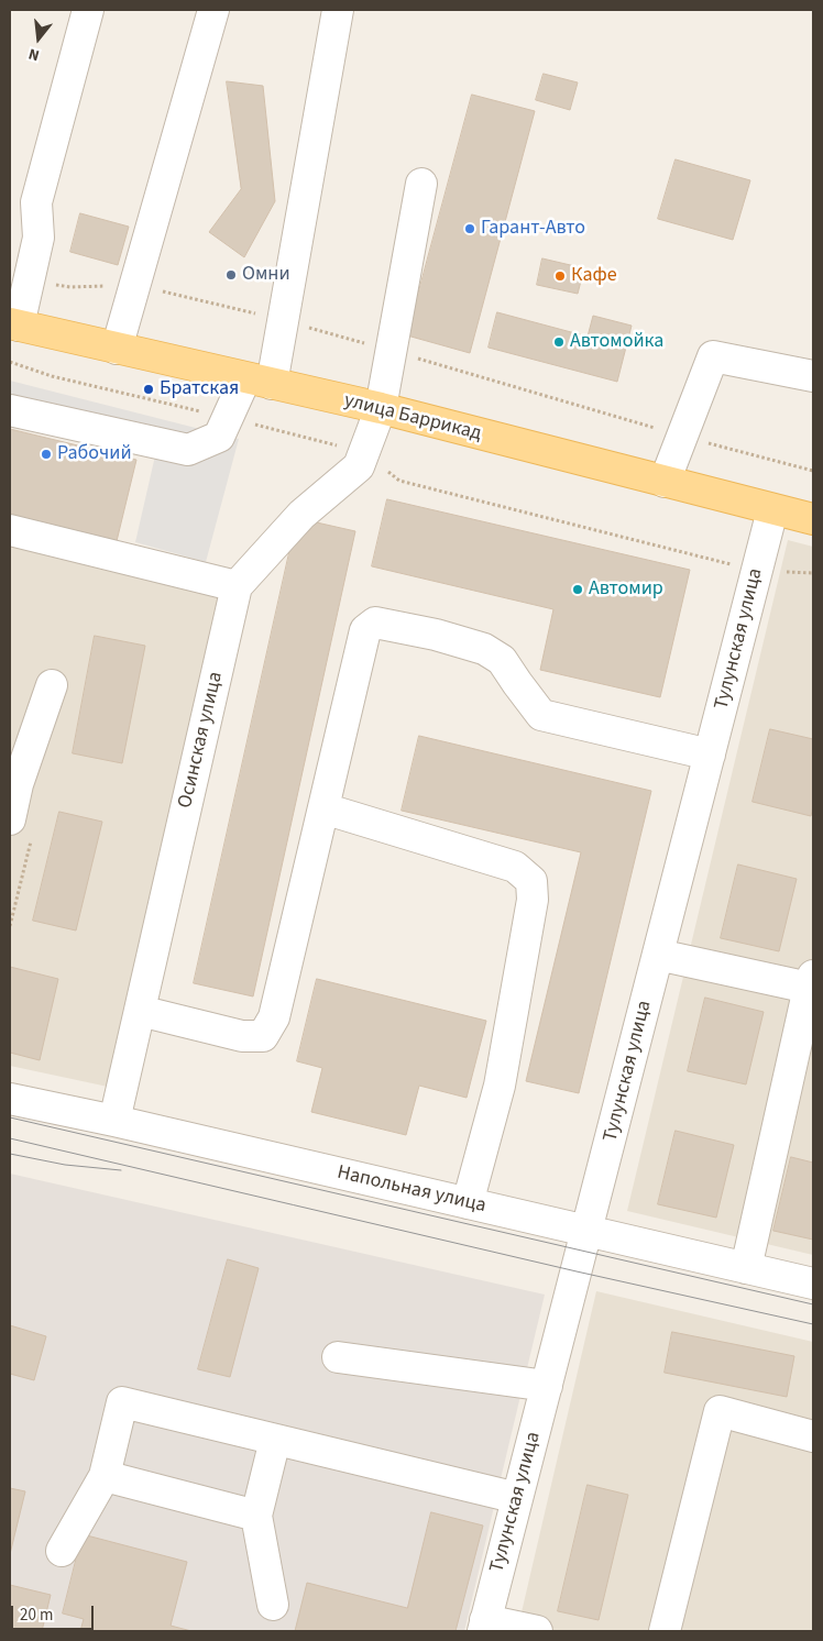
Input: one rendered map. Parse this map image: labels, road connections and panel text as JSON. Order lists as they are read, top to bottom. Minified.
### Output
{"streets":{"main road":["улица Баррикад"],"street":["Тулунская улица","Осинская улица","Напольная улица"]},"crossings":[["улица Баррикад","Тулунская улица"],["улица Баррикад","Осинская улица"],["Тулунская улица","Напольная улица"],["Осинская улица","Напольная улица"]],"places":["Гарант-Авто","Омни","Кафе","Автомойка","Братская","Рабочий","Автомир"],"scale_bar":"20 m","north":"bottom"}
